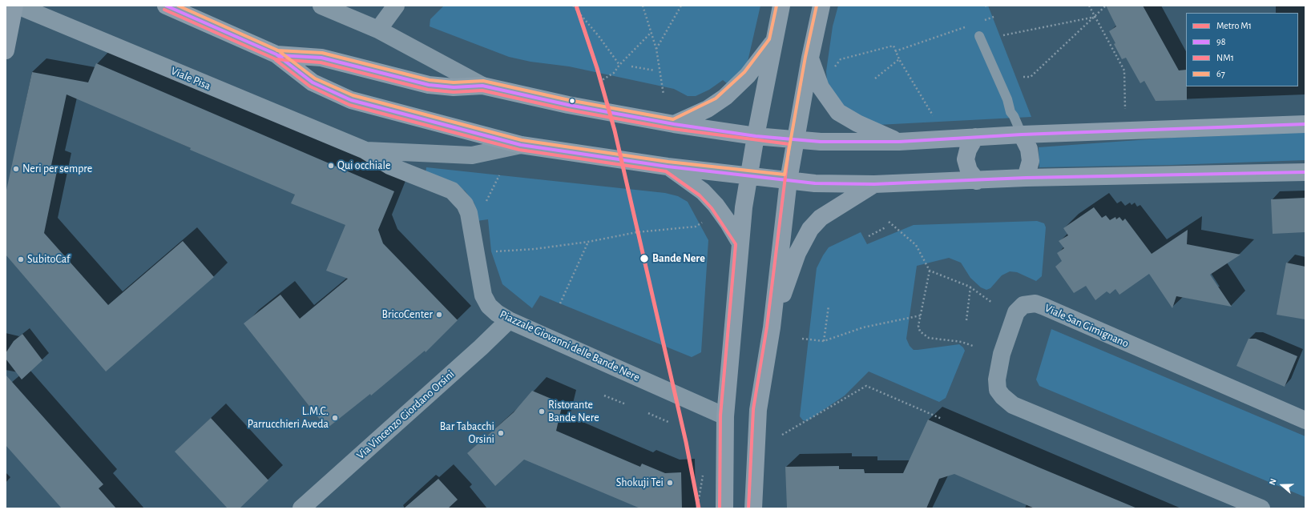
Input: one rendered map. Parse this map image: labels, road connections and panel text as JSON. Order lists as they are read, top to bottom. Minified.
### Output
{"streets":{"street":["Viale Pisa","Viale San Gimignano","Piazzale Giovanni delle Bande Nere","Via Vincenzo Giordano Orsini"]},"crossings":[["Viale Pisa","Piazzale Giovanni delle Bande Nere"],["Piazzale Giovanni delle Bande Nere","Via Vincenzo Giordano Orsini"]],"places":["Qui occhiale","Neri per sempre","Bande Nere","SubitoCaf","BricoCenter","Ristorante Bande Nere","L.M.C. Parrucchieri Aveda","Bar Tabacchi Orsini","Shokuji Tei"],"lines":["metro line M1","transit line 98","transit line 67","transit line NM1"],"legend":["Metro M1","98","NM1","67"],"north":"left"}
